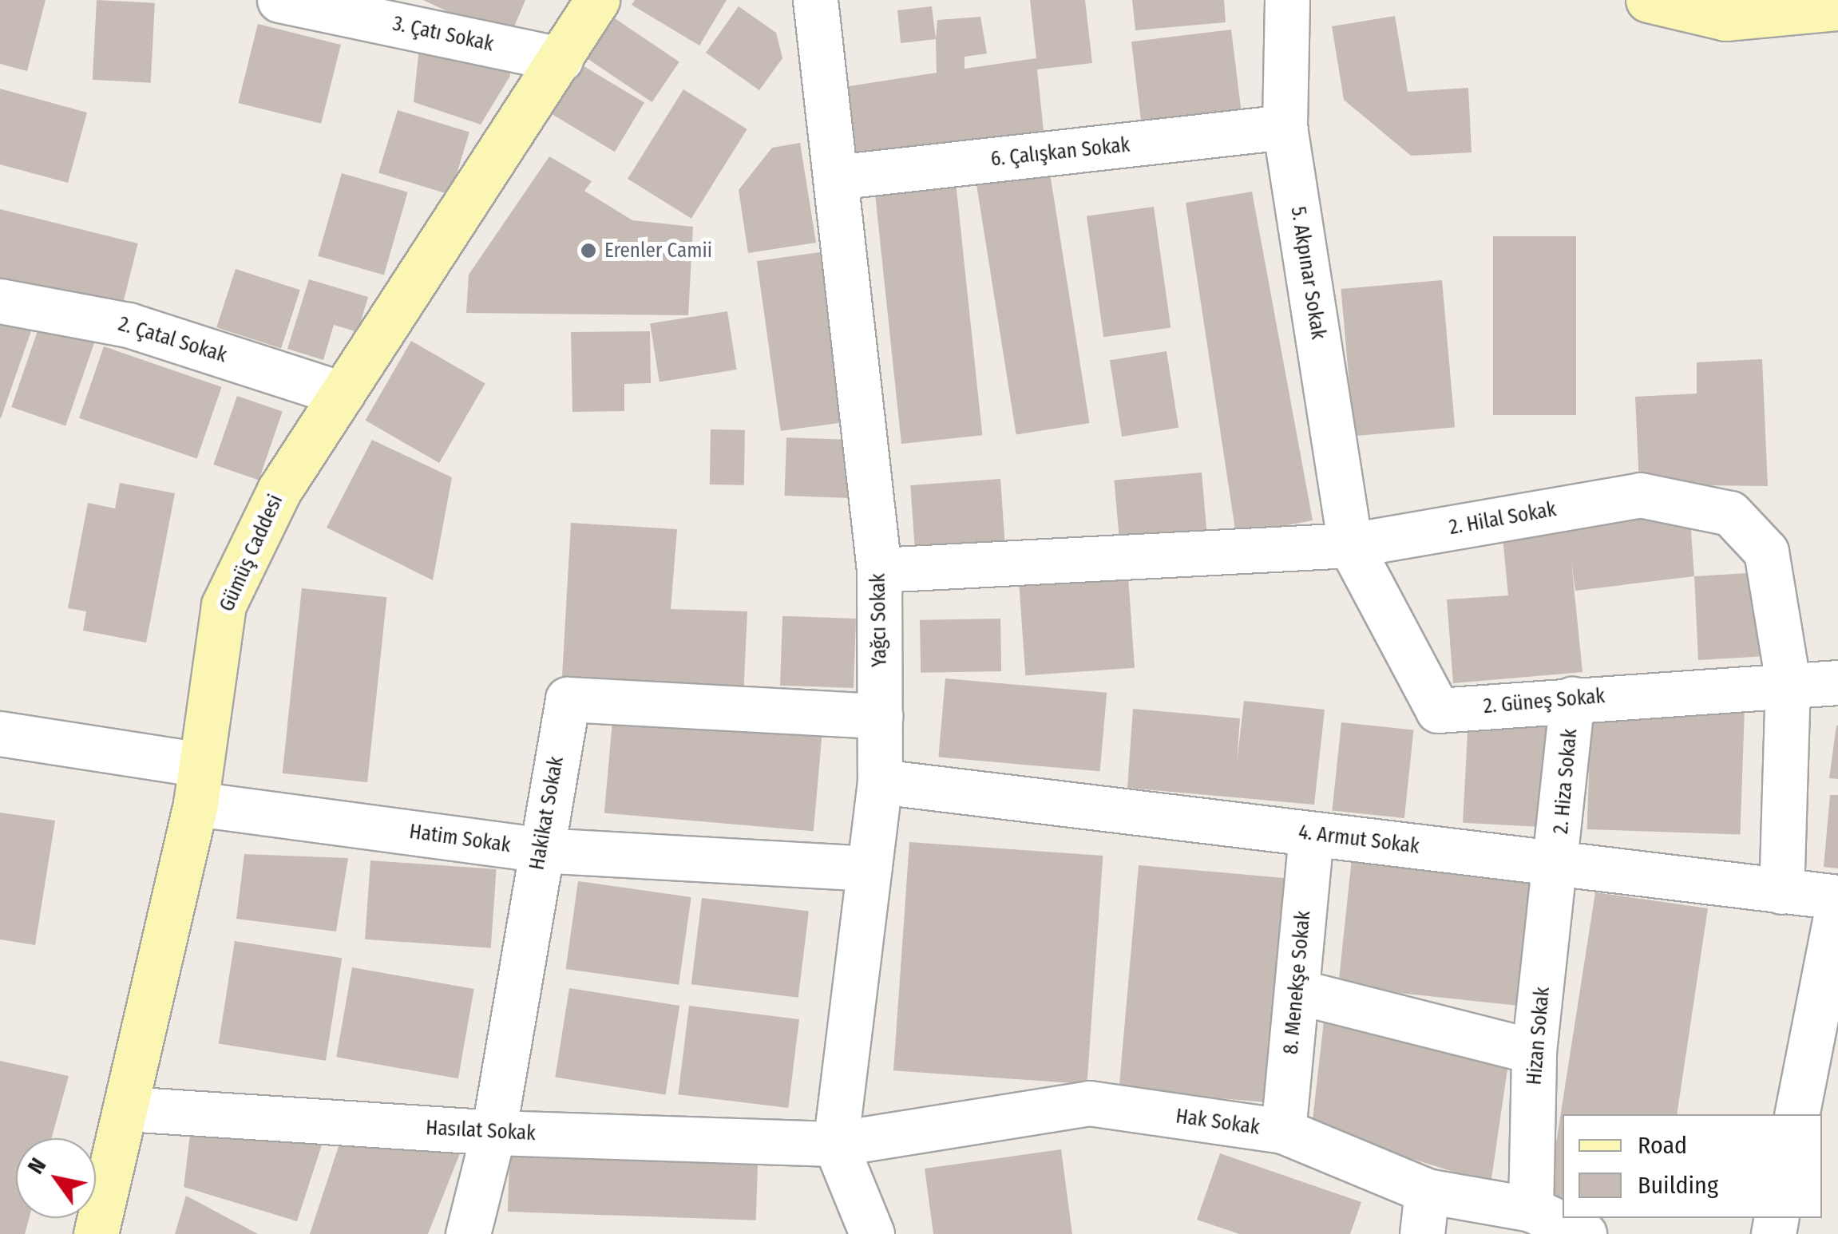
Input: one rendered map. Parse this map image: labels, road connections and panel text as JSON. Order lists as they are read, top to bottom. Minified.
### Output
{"streets":{"street":["3. Çatı Sokak","6. Çalışkan Sokak","5. Akpınar Sokak","2. Çatal Sokak","2. Hilal Sokak","Gümüş Caddesi","Yağcı Sokak","2. Güneş Sokak","2. Hiza Sokak","Hakikat Sokak","Hatim Sokak","4. Armut Sokak","8. Menekşe Sokak","Hizan Sokak","Hak Sokak","Hasılat Sokak"]},"crossings":[["3. Çatı Sokak","Gümüş Caddesi"],["6. Çalışkan Sokak","5. Akpınar Sokak"],["6. Çalışkan Sokak","Yağcı Sokak"],["5. Akpınar Sokak","2. Hilal Sokak"],["5. Akpınar Sokak","2. Güneş Sokak"],["2. Çatal Sokak","Gümüş Caddesi"],["2. Hilal Sokak","Yağcı Sokak"],["2. Hilal Sokak","2. Güneş Sokak"],["2. Hilal Sokak","4. Armut Sokak"],["Gümüş Caddesi","Hatim Sokak"],["Gümüş Caddesi","Hasılat Sokak"],["Yağcı Sokak","Hakikat Sokak"],["Yağcı Sokak","Hatim Sokak"],["Yağcı Sokak","4. Armut Sokak"],["Yağcı Sokak","Hak Sokak"],["Yağcı Sokak","Hasılat Sokak"],["2. Güneş Sokak","2. Hiza Sokak"],["2. Hiza Sokak","4. Armut Sokak"],["2. Hiza Sokak","Hizan Sokak"],["Hakikat Sokak","Hatim Sokak"],["Hakikat Sokak","Hasılat Sokak"],["4. Armut Sokak","8. Menekşe Sokak"],["4. Armut Sokak","Hizan Sokak"],["8. Menekşe Sokak","Hak Sokak"],["Hizan Sokak","Hak Sokak"],["Hak Sokak","Hasılat Sokak"]],"places":["Erenler Camii"],"legend":["Road","Building"],"north":"top left"}
